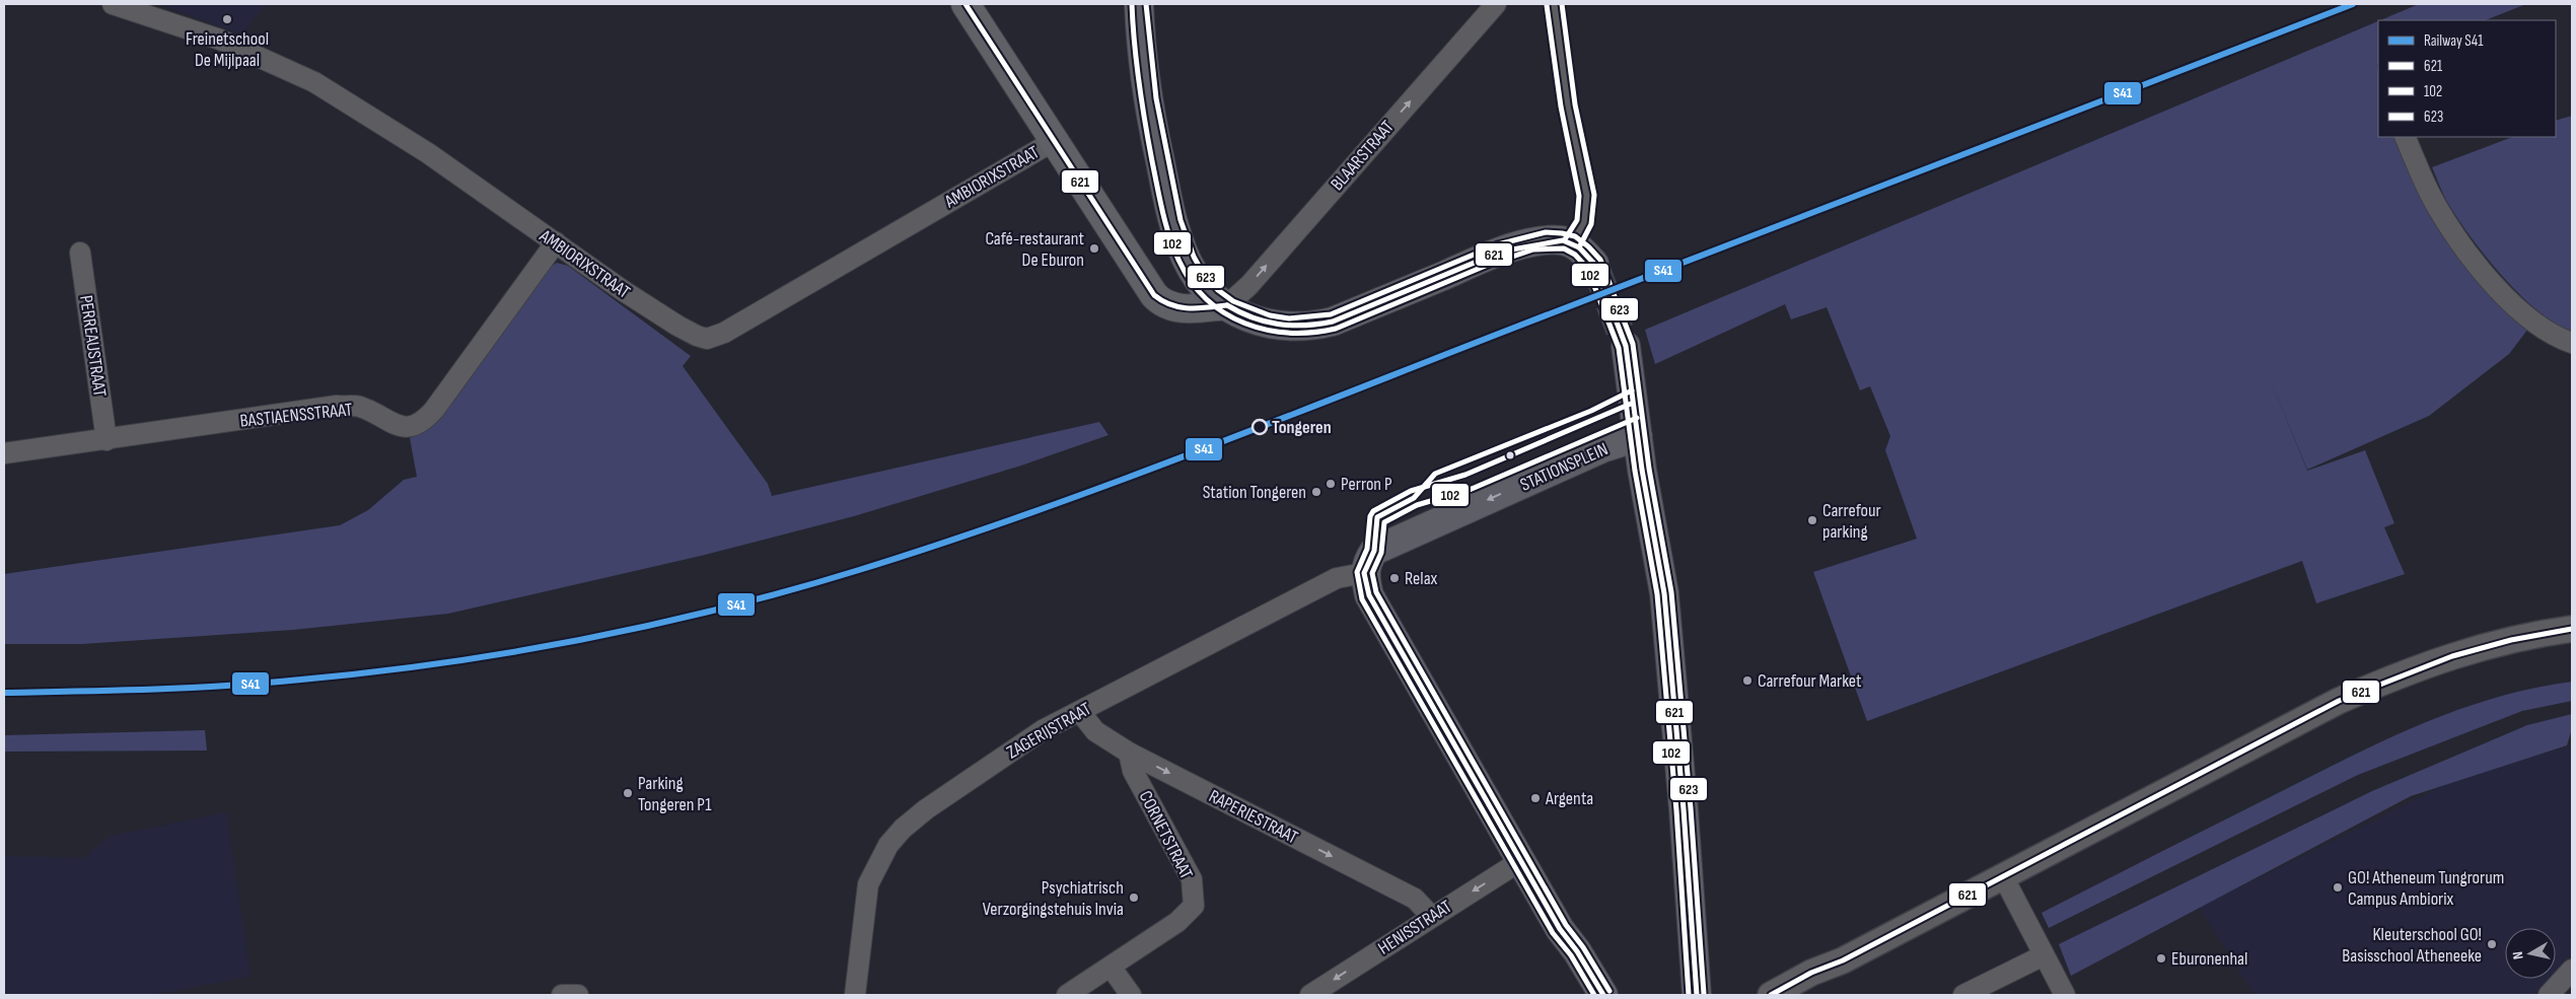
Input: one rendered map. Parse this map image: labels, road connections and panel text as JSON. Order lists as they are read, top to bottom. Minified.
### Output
{"streets":{"main road":["STATIONSPLEIN"],"street":["BLAARSTRAAT","AMBIORIXSTRAAT","PERREAUSTRAAT","BASTIAENSSTRAAT","ZAGERIJSTRAAT","RAPERIESTRAAT","CORNETSTRAAT","HENISSTRAAT"]},"crossings":[["AMBIORIXSTRAAT","BASTIAENSSTRAAT"],["PERREAUSTRAAT","BASTIAENSSTRAAT"],["STATIONSPLEIN","ZAGERIJSTRAAT"],["ZAGERIJSTRAAT","RAPERIESTRAAT"],["RAPERIESTRAAT","CORNETSTRAAT"],["RAPERIESTRAAT","HENISSTRAAT"]],"one_way":["BLAARSTRAAT","RAPERIESTRAAT","HENISSTRAAT"],"places":["Freinetschool De Mijlpaal","Café-restaurant De Eburon","Tongeren","Perron P","Station Tongeren","Carrefour parking","Relax","Carrefour Market","Parking Tongeren P1","Argenta","GO! Atheneum Tungrorum Campus Ambiorix","Psychiatrisch Verzorgingstehuis Invia","Kleuterschool GO! Basisschool Atheneeke","Eburonenhal"],"lines":["rail line S41","transit line 621","transit line 102","transit line 623"],"legend":["Railway S41","621","102","623"],"north":"left"}
